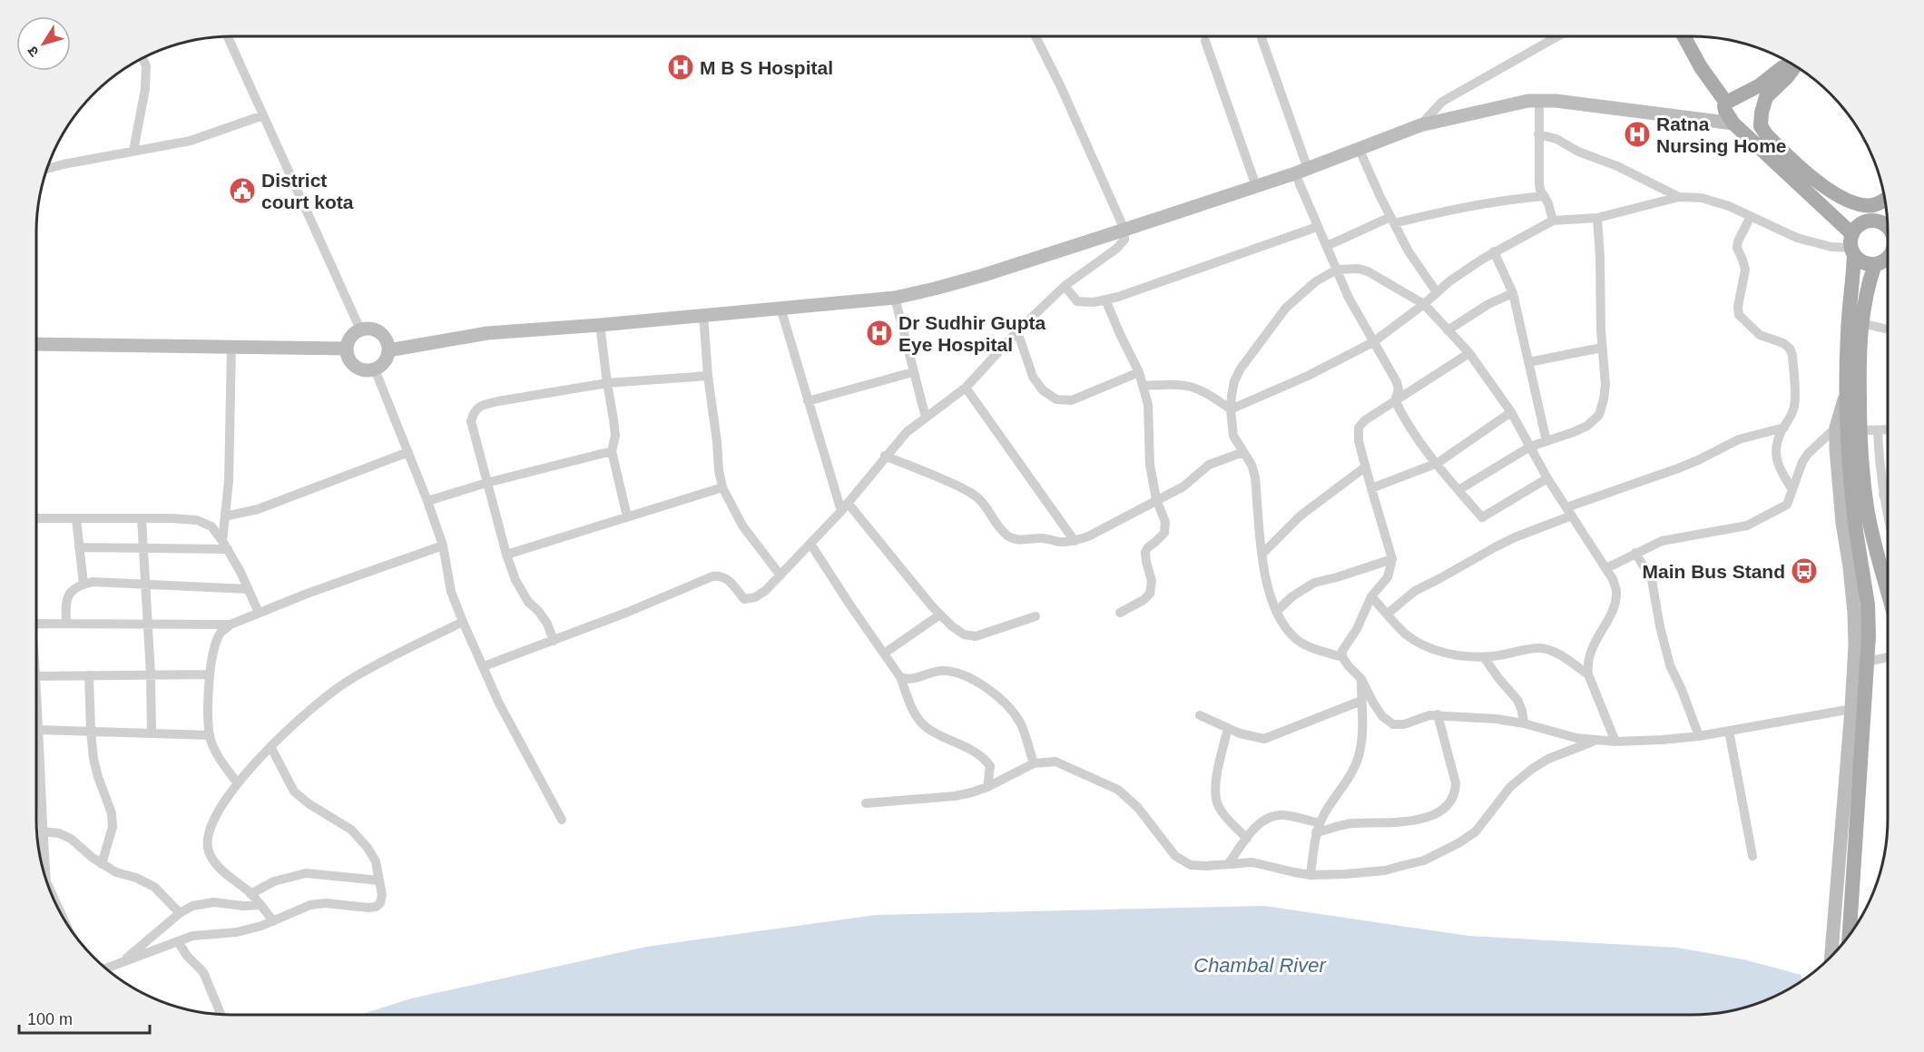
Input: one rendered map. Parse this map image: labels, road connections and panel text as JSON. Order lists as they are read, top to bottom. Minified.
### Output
{"water":["Chambal River"],"places":{"hospital":["M B S Hospital","Ratna Nursing Home","Dr Sudhir Gupta Eye Hospital"],"public building":["District court kota"],"bus stop":["Main Bus Stand"]},"scale_bar":"100 m","north":"bottom left"}
